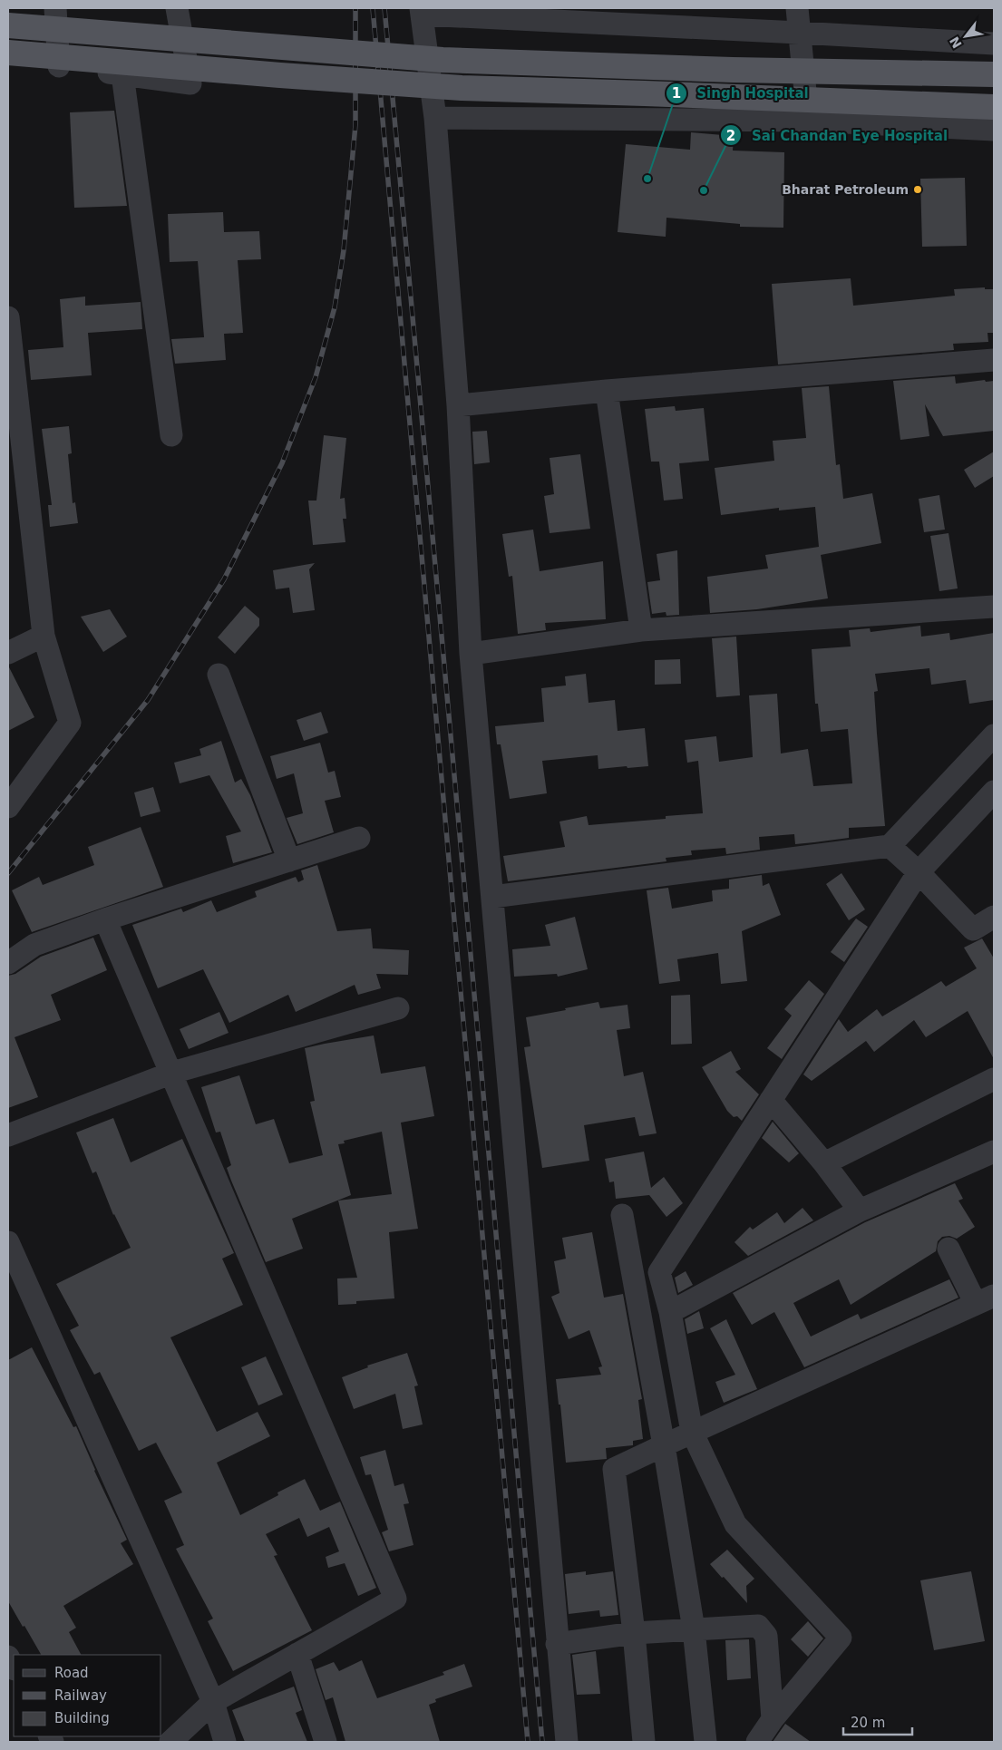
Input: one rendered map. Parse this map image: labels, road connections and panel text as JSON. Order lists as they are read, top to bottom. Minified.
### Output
{"places":["Singh Hospital","Bharat Petroleum","Sai Chandan Eye Hospital"],"legend":["Road","Railway","Building"],"scale_bar":"20 m","north":"bottom left"}
